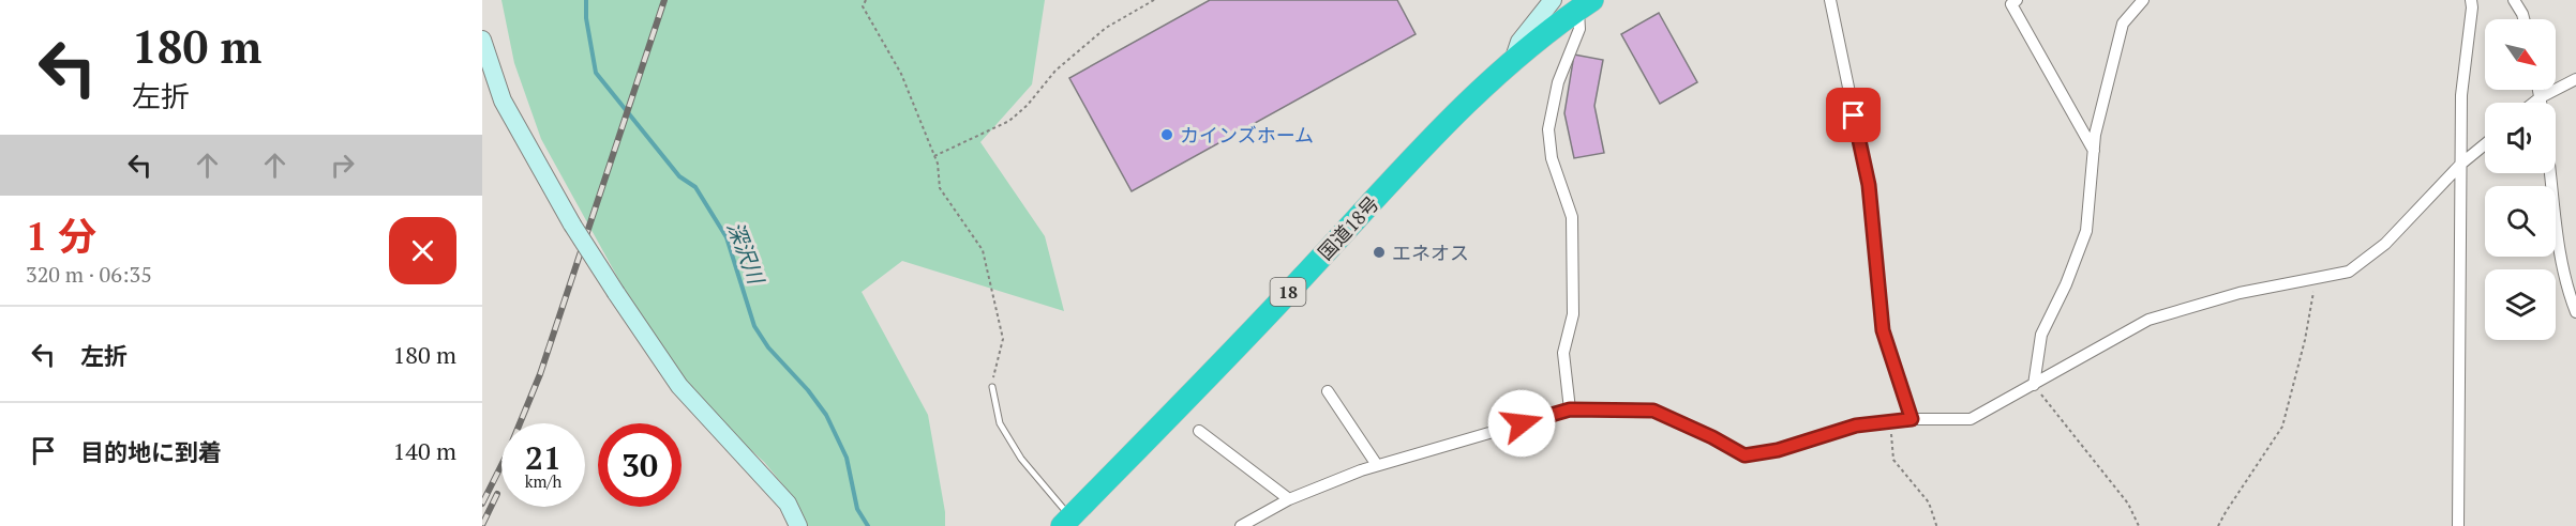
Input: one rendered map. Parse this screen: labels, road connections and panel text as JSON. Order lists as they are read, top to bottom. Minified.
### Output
{"streets":{"highway":["国道18号","18"]},"water":["深沢川"],"places":["カインズホーム","エネオス"],"north":"bottom right","page":{"turn":["180 m","左折"],"heading":["1 分","320 m · 06:35"],"list":[{"name":"左折","value":"180 m"},{"name":"目的地に到着","value":"140 m"}],"speed":"21 km/h","limit":"30"}}
